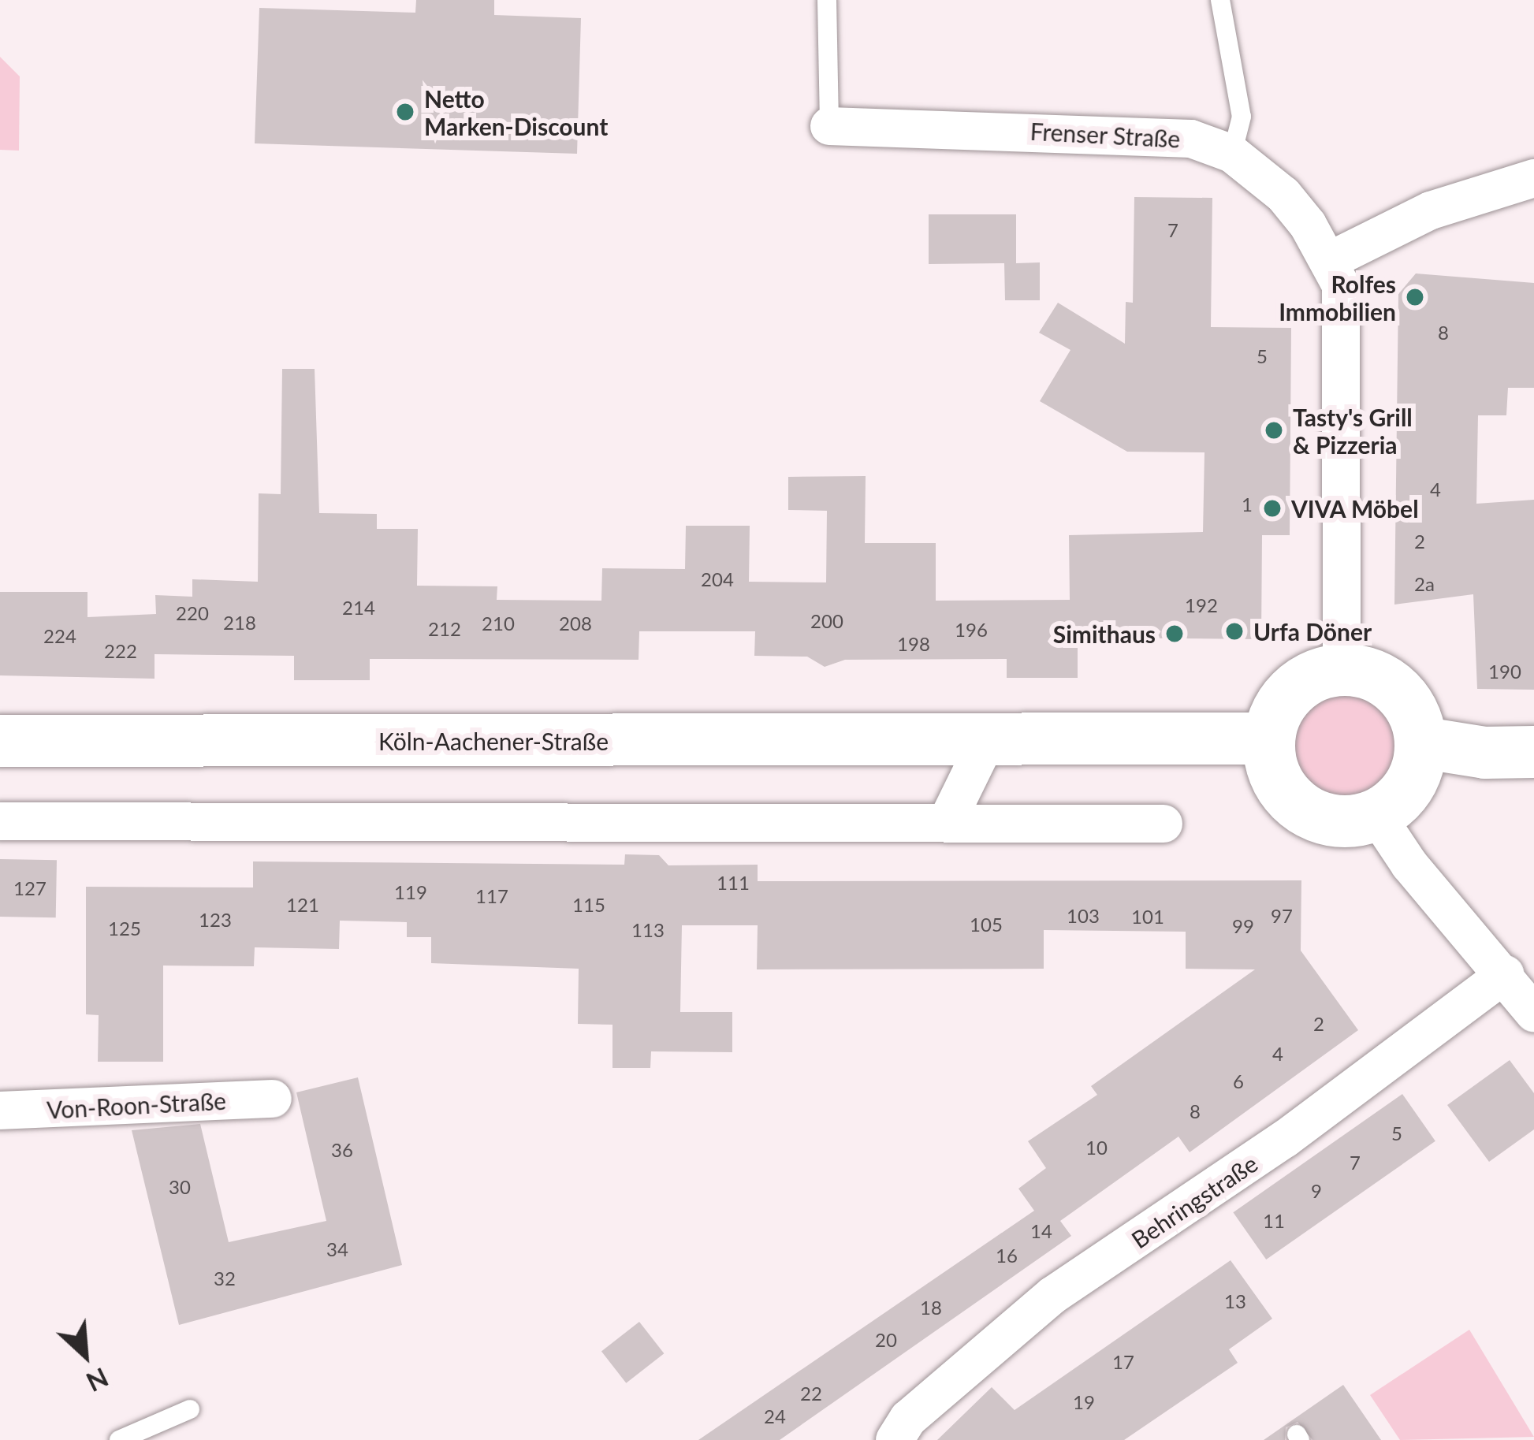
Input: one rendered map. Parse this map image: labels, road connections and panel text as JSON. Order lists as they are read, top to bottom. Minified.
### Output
{"streets":{"main road":["Köln-Aachener-Straße"],"street":["Frenser Straße","Von-Roon-Straße","Behringstraße"]},"crossings":[["Frenser Straße","Köln-Aachener-Straße"]],"places":["Netto Marken-Discount","Rolfes Immobilien","Tasty's Grill & Pizzeria","VIVA Möbel","Urfa Döner","Simithaus"],"house_numbers":["7","8","5","4","1","2","204","2a","192","214","220","200","218","210","208","212","196","224","198","222","190","111","127","119","117","121","115","103","97","101","123","105","99","125","113","2","4","6","8","5","10","36","7","30","9","11","14","34","16","32","13","18","20","17","22","19","24"],"north":"bottom right"}
